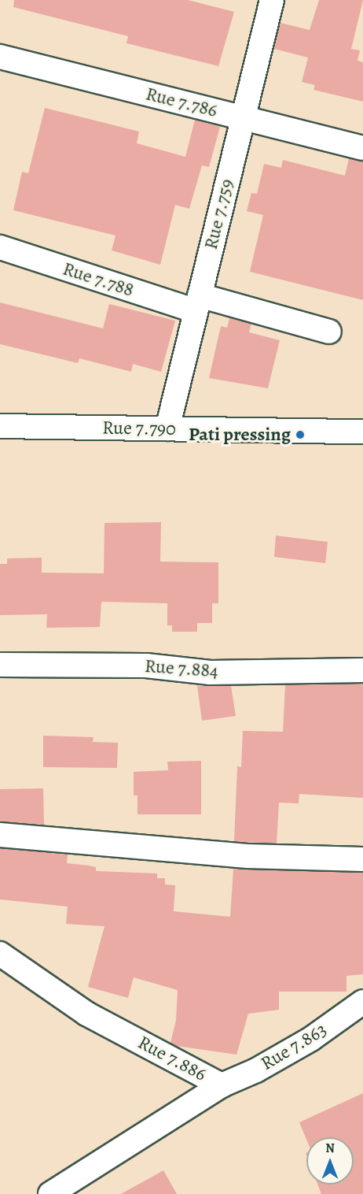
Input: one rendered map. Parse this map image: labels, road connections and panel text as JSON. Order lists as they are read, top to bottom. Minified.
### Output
{"streets":{"street":["Rue 7.786","Rue 7.759","Rue 7.788","Rue 7.790","Rue 7.884","Rue 7.863","Rue 7.886"]},"crossings":[["Rue 7.786","Rue 7.759"],["Rue 7.759","Rue 7.788"],["Rue 7.759","Rue 7.790"],["Rue 7.863","Rue 7.886"]],"places":["Pati pressing"],"north":"top"}
